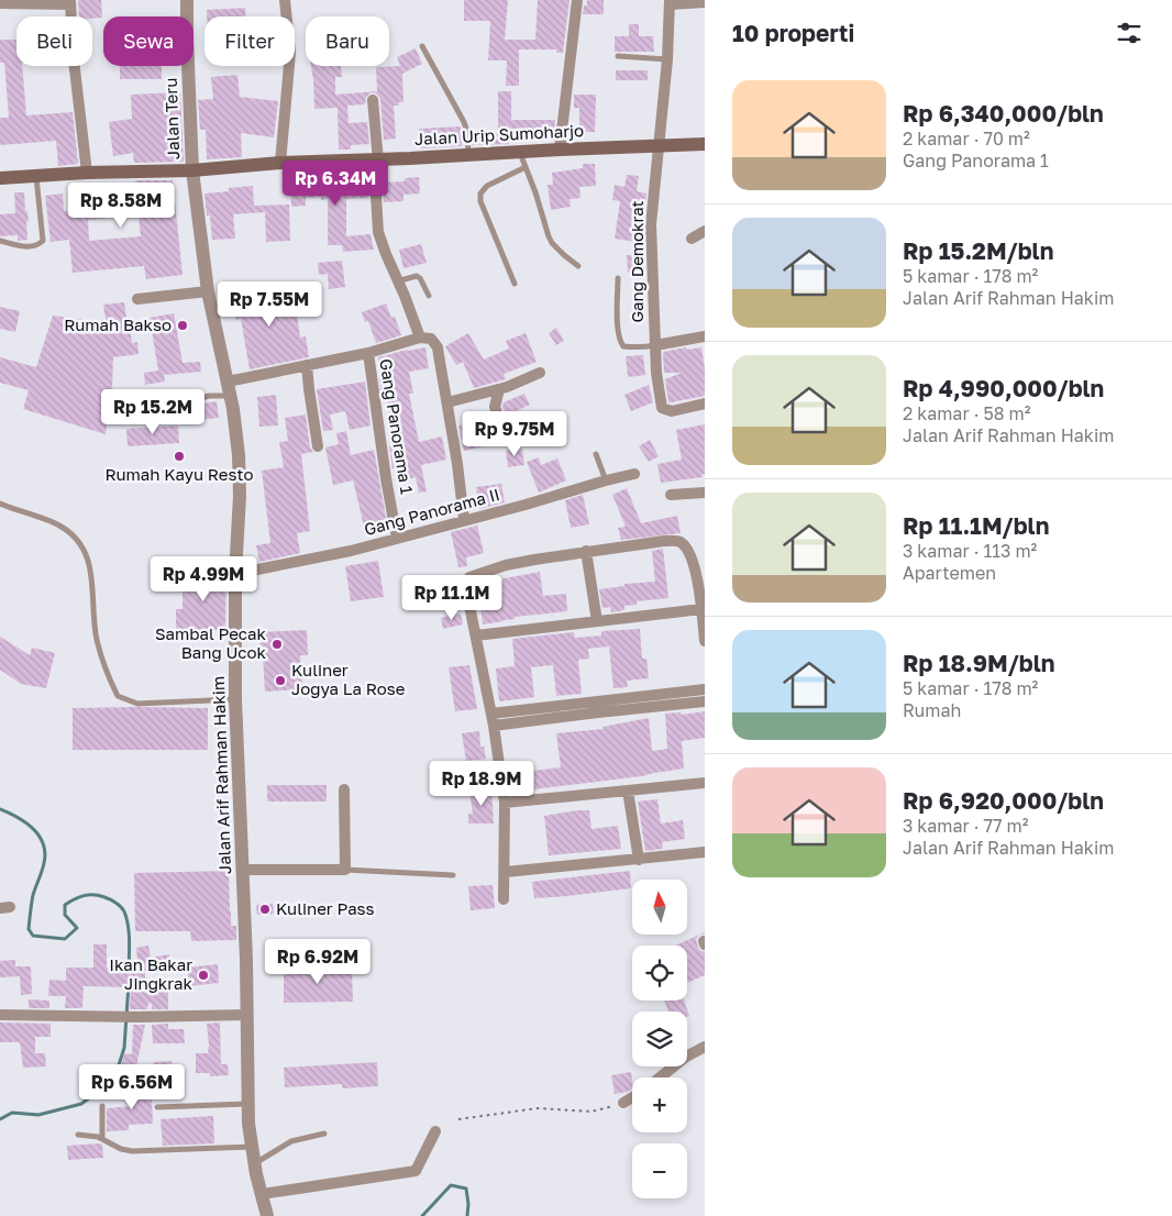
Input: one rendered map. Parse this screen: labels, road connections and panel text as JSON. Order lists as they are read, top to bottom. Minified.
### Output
{"streets":{"main road":["Jalan Urip Sumoharjo"],"street":["Jalan Teru","Gang Demokrat","Gang Panorama 1","Gang Panorama II","Jalan Arif Rahman Hakim"]},"crossings":[["Jalan Teru","Jalan Urip Sumoharjo"],["Jalan Teru","Jalan Arif Rahman Hakim"],["Jalan Urip Sumoharjo","Gang Demokrat"],["Jalan Urip Sumoharjo","Jalan Arif Rahman Hakim"],["Gang Panorama 1","Gang Panorama II"],["Gang Panorama 1","Jalan Arif Rahman Hakim"],["Gang Panorama II","Jalan Arif Rahman Hakim"]],"places":["Rumah Bakso","Rumah Kayu Resto","Sambal Pecak Bang Ucok","Kuliner Jogya La Rose","Kuliner Pass","Ikan Bakar Jingkrak"],"north":"top","page":{"heading":"10 properti","chip":["Beli","Sewa","Filter","Baru"],"list":[{"name":"Rp 6,340,000/bln","note":"2 kamar · 70 m² · Gang Panorama 1"},{"name":"Rp 15.2M/bln","note":"5 kamar · 178 m² · Jalan Arif Rahman Hakim"},{"name":"Rp 4,990,000/bln","note":"2 kamar · 58 m² · Jalan Arif Rahman Hakim"},{"name":"Rp 11.1M/bln","note":"3 kamar · 113 m² · Apartemen"},{"name":"Rp 18.9M/bln","note":"5 kamar · 178 m² · Rumah"},{"name":"Rp 6,920,000/bln","note":"3 kamar · 77 m² · Jalan Arif Rahman Hakim"}],"price":["Rp 6.34M","Rp 8.58M","Rp 7.55M","Rp 15.2M","Rp 9.75M","Rp 4.99M","Rp 11.1M","Rp 18.9M","Rp 6.92M","Rp 6.56M"],"map_buttons":["+","−"]}}
